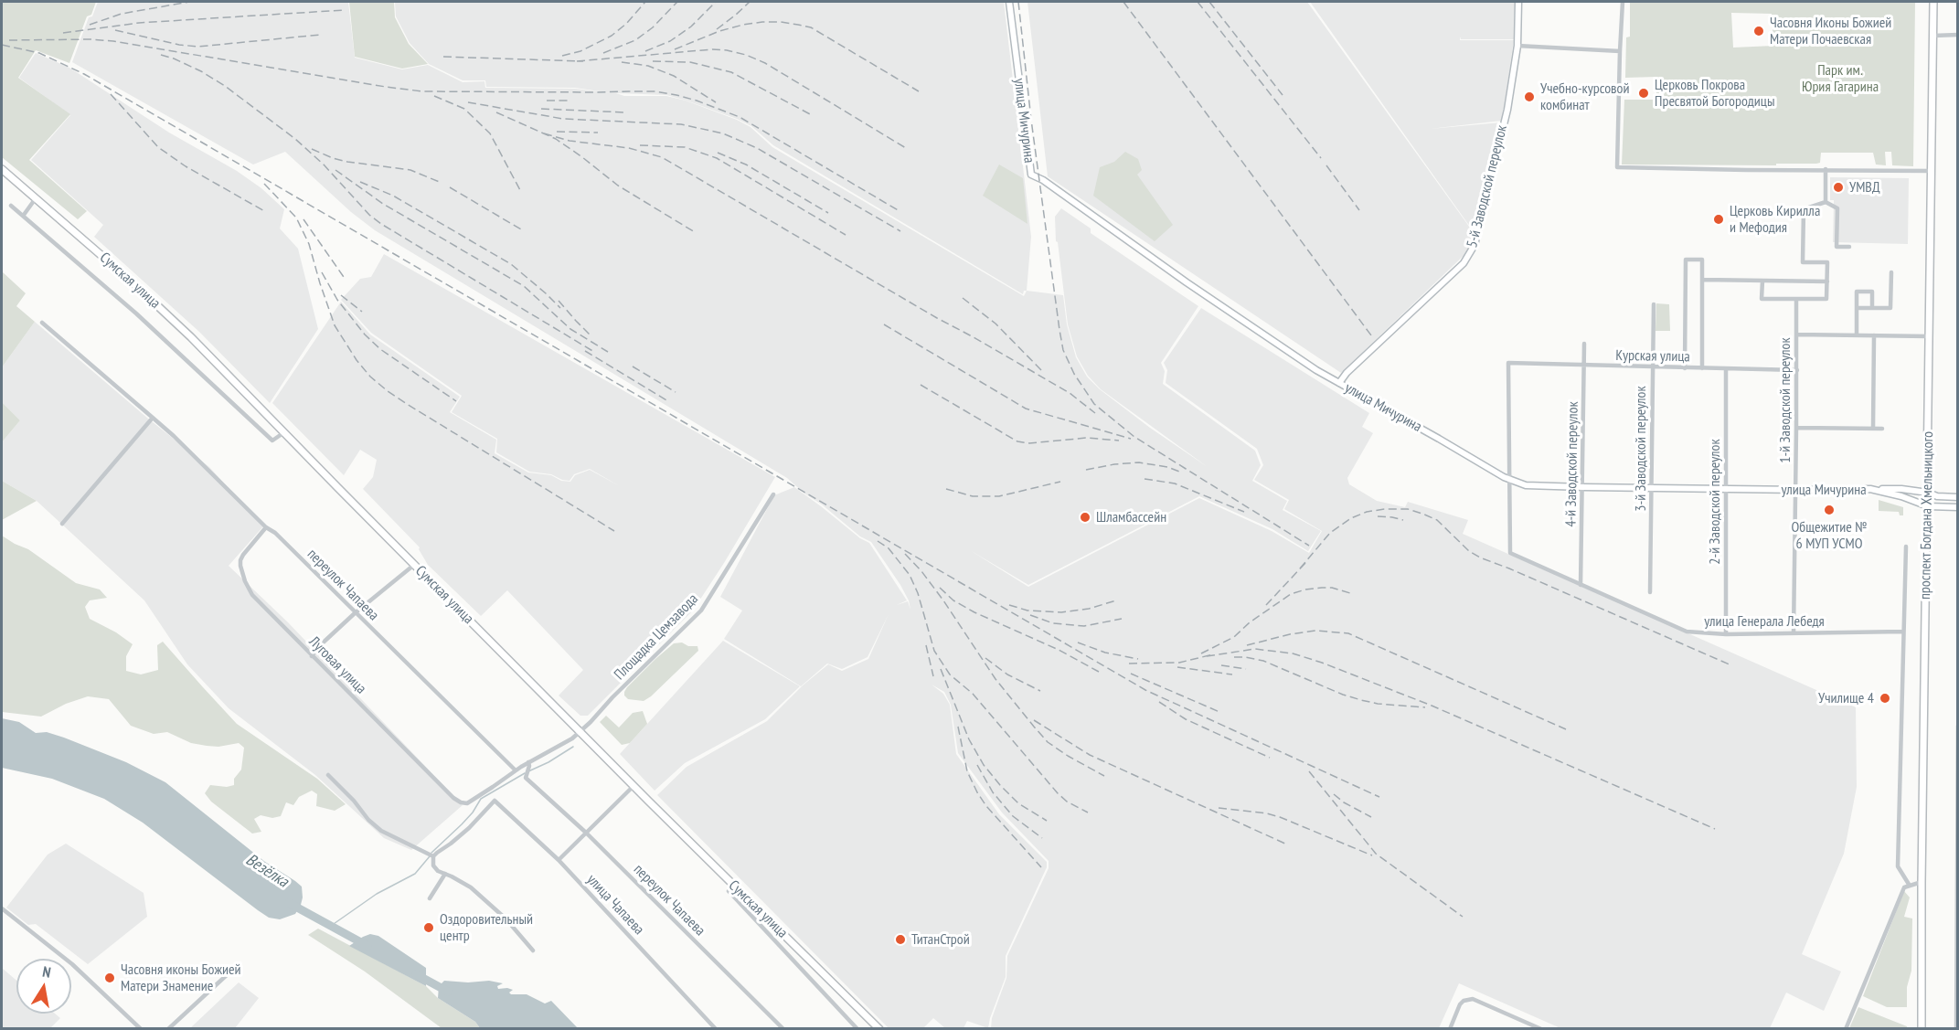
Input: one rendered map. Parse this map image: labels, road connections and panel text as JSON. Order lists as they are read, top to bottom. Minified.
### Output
{"streets":{"main road":["Сумская улица","проспект Богдана Хмельницкого"],"street":["улица Мичурина","5-й Заводской переулок","Курская улица","1-й Заводской переулок","3-й Заводской переулок","4-й Заводской переулок","2-й Заводской переулок","переулок Чапаева","улица Генерала Лебедя","Площадка Цемзавода","Луговая улица","улица Чапаева"]},"crossings":[["улица Мичурина","5-й Заводской переулок"],["улица Мичурина","Курская улица"],["улица Мичурина","1-й Заводской переулок"],["улица Мичурина","3-й Заводской переулок"],["улица Мичурина","4-й Заводской переулок"],["улица Мичурина","2-й Заводской переулок"],["улица Мичурина","проспект Богдана Хмельницкого"],["улица Мичурина","улица Генерала Лебедя"],["Сумская улица","Площадка Цемзавода"],["Курская улица","1-й Заводской переулок"],["Курская улица","3-й Заводской переулок"],["Курская улица","4-й Заводской переулок"],["Курская улица","2-й Заводской переулок"],["Курская улица","улица Генерала Лебедя"],["1-й Заводской переулок","улица Генерала Лебедя"],["4-й Заводской переулок","улица Генерала Лебедя"],["2-й Заводской переулок","улица Генерала Лебедя"],["переулок Чапаева","Площадка Цемзавода"],["переулок Чапаева","Луговая улица"],["Площадка Цемзавода","Луговая улица"]],"water":["Везёлка"],"parks":["Парк им. Юрия Гагарина"],"places":["Часовня Иконы Божией Матери Почаевская","Церковь Покрова Пресвятой Богородицы","Учебно-курсовой комбинат","УМВД","Церковь Кирилла и Мефодия","Общежитие № 6 МУП УСМО","Шламбассейн","Училище 4","Оздоровительный центр","ТитанСтрой","Часовня иконы Божией Матери Знамение"],"north":"top"}
